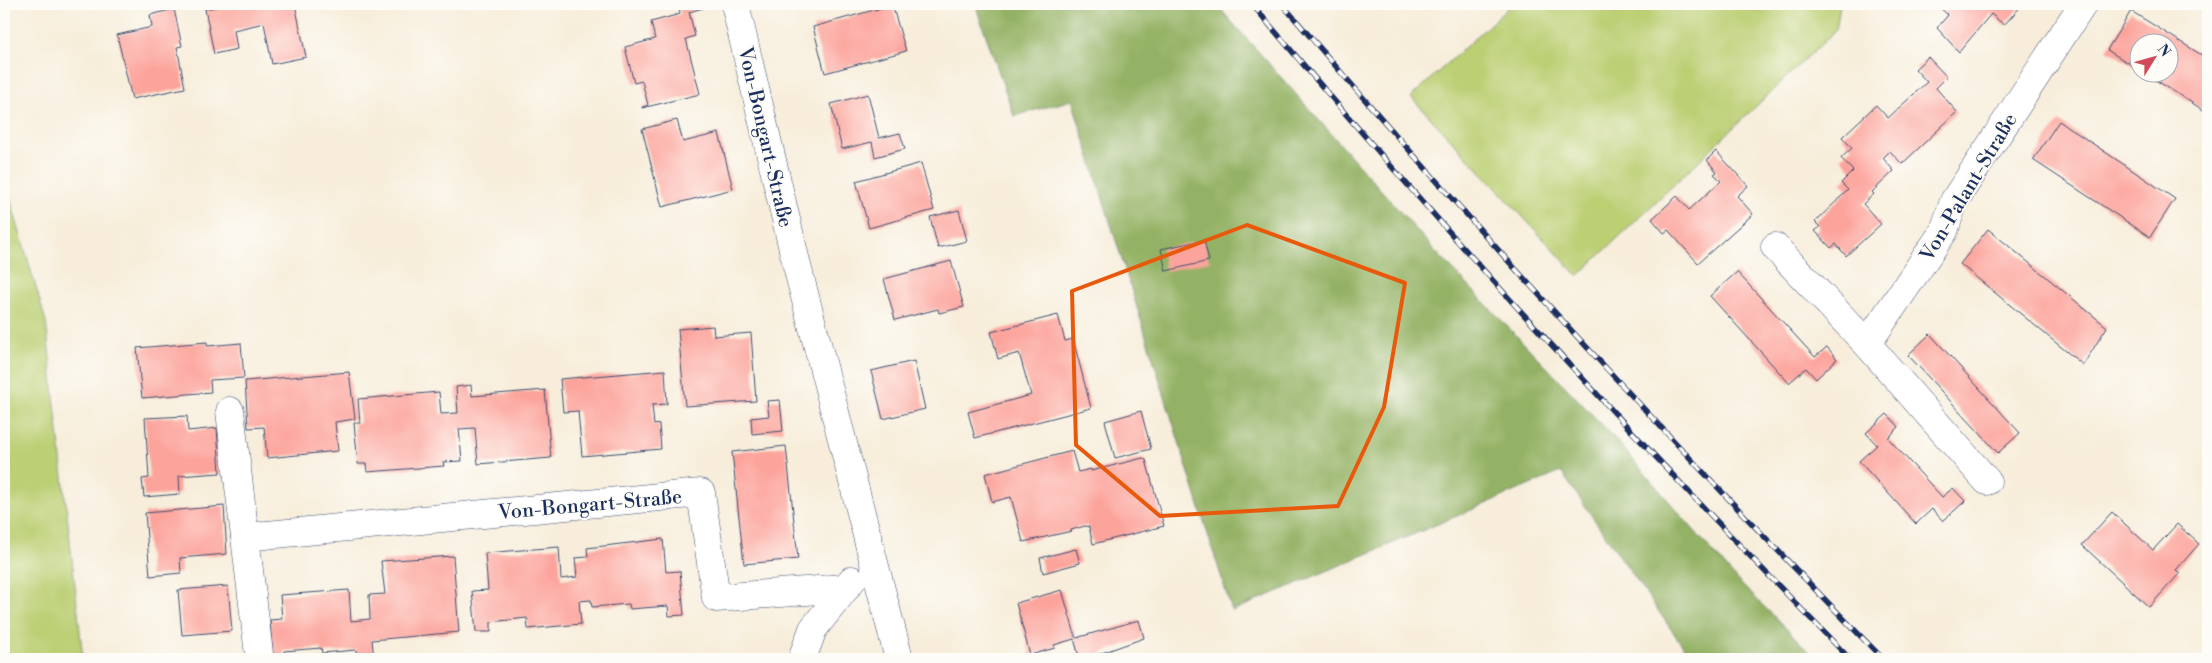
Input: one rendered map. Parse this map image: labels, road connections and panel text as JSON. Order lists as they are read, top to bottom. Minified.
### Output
{"streets":{"street":["Von-Bongart-Straße","Von-Palant-Straße"]},"north":"top right"}
